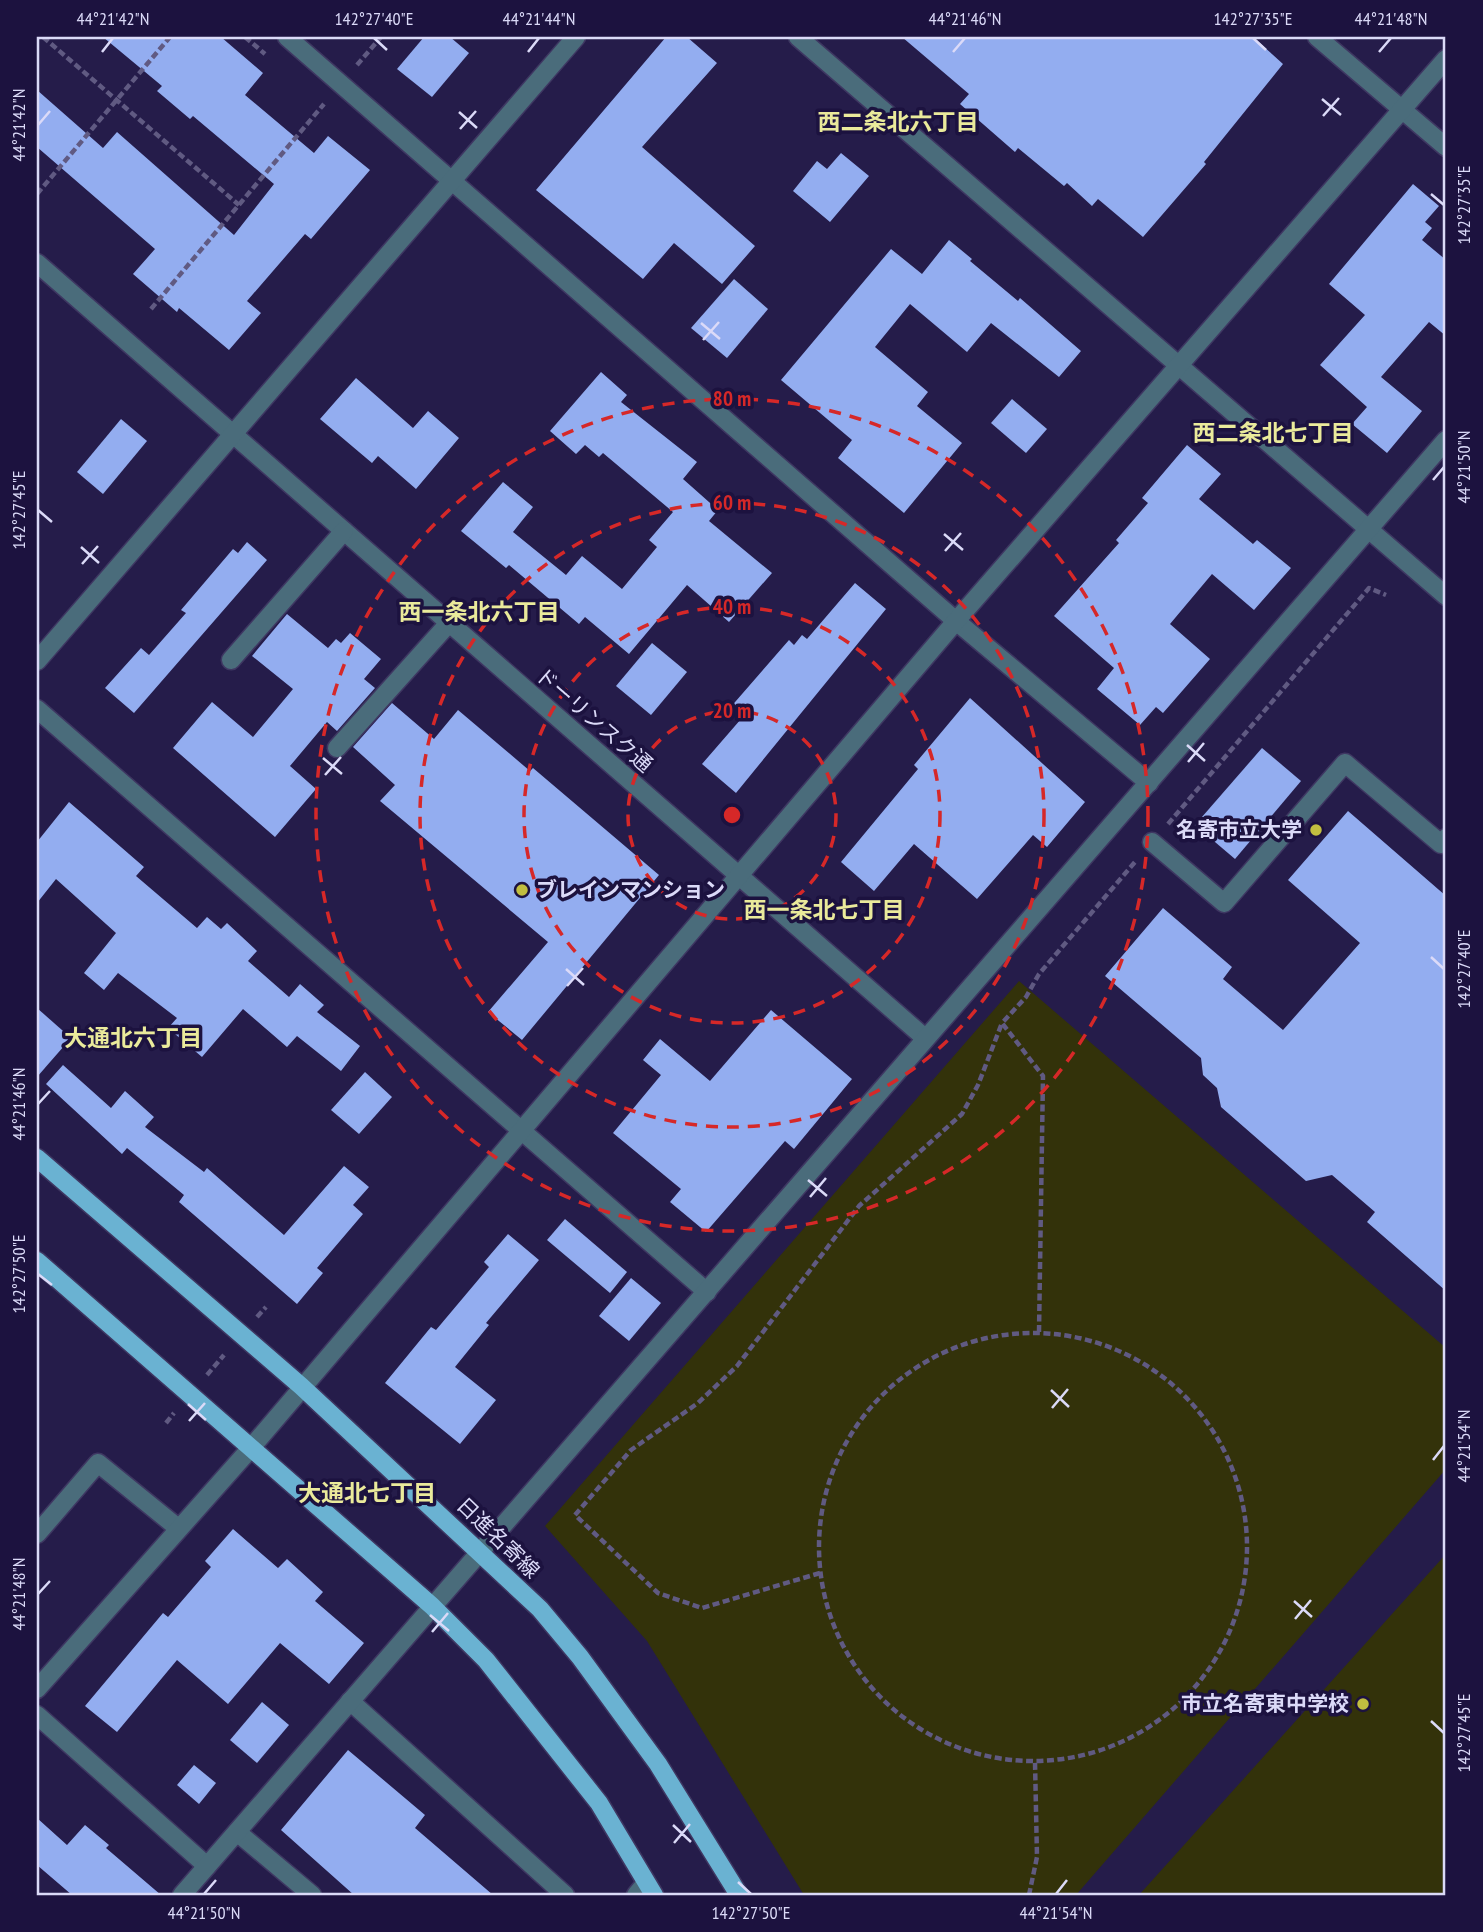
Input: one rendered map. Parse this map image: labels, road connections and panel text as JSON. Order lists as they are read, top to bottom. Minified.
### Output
{"streets":{"main road":["日進名寄線"],"street":["ドーリンスク通"]},"districts":["西二条北六丁目","西二条北七丁目","西一条北六丁目","西一条北七丁目","大通北六丁目","大通北七丁目"],"places":["名寄市立大学","ブレインマンション","市立名寄東中学校"],"coordinates":["44°21'42\"N","142°27'40\"E","44°21'44\"N","44°21'46\"N","142°27'35\"E","44°21'48\"N","44°21'50\"N","142°27'45\"E","142°27'50\"E","44°21'54\"N"],"rings":["80 m","60 m","40 m","20 m"]}
